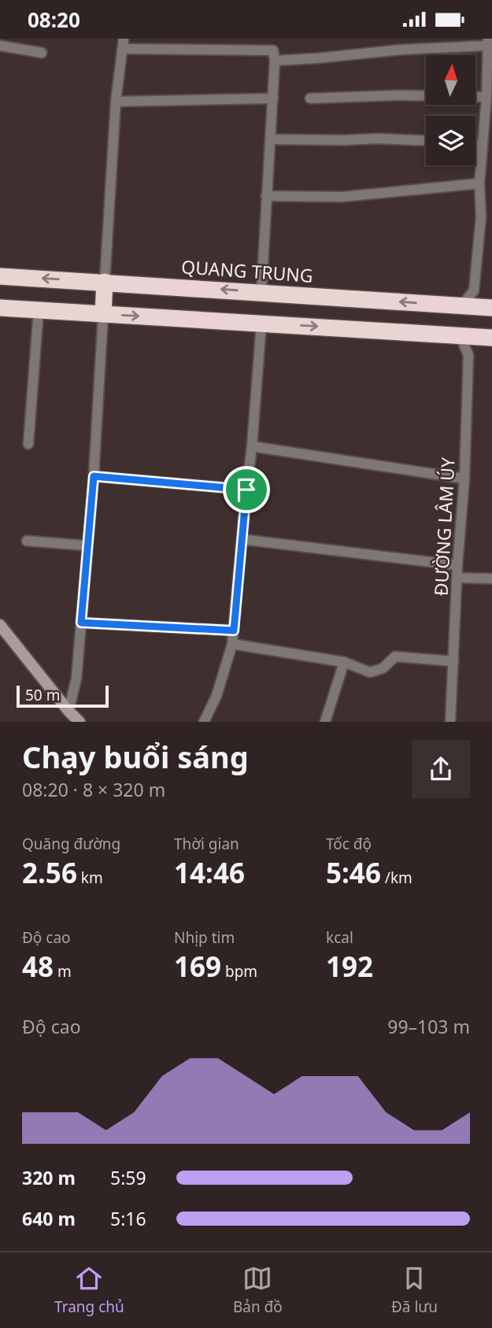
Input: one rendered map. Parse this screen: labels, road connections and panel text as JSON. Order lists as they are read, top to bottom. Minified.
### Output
{"streets":{"highway":["QUANG TRUNG"],"street":["ĐƯỜNG LÂM ÚY"]},"scale_bar":"50 m","north":"top","page":{"status":"08:20","scale":"50 m","heading":["Chạy buổi sáng","08:20 · 8 × 320 m"],"stats":[["Quãng đường","2.56 km"],["Thời gian","14:46"],["Tốc độ","5:46 /km"],["Độ cao","48 m"],["Nhịp tim","169 bpm"],["kcal","192"]],"chart":["Độ cao","99–103 m"],"list":[{"name":"320 m","note":"5:59"},{"name":"640 m","note":"5:16"}],"tabs":["Trang chủ","Bản đồ","Đã lưu"]}}
